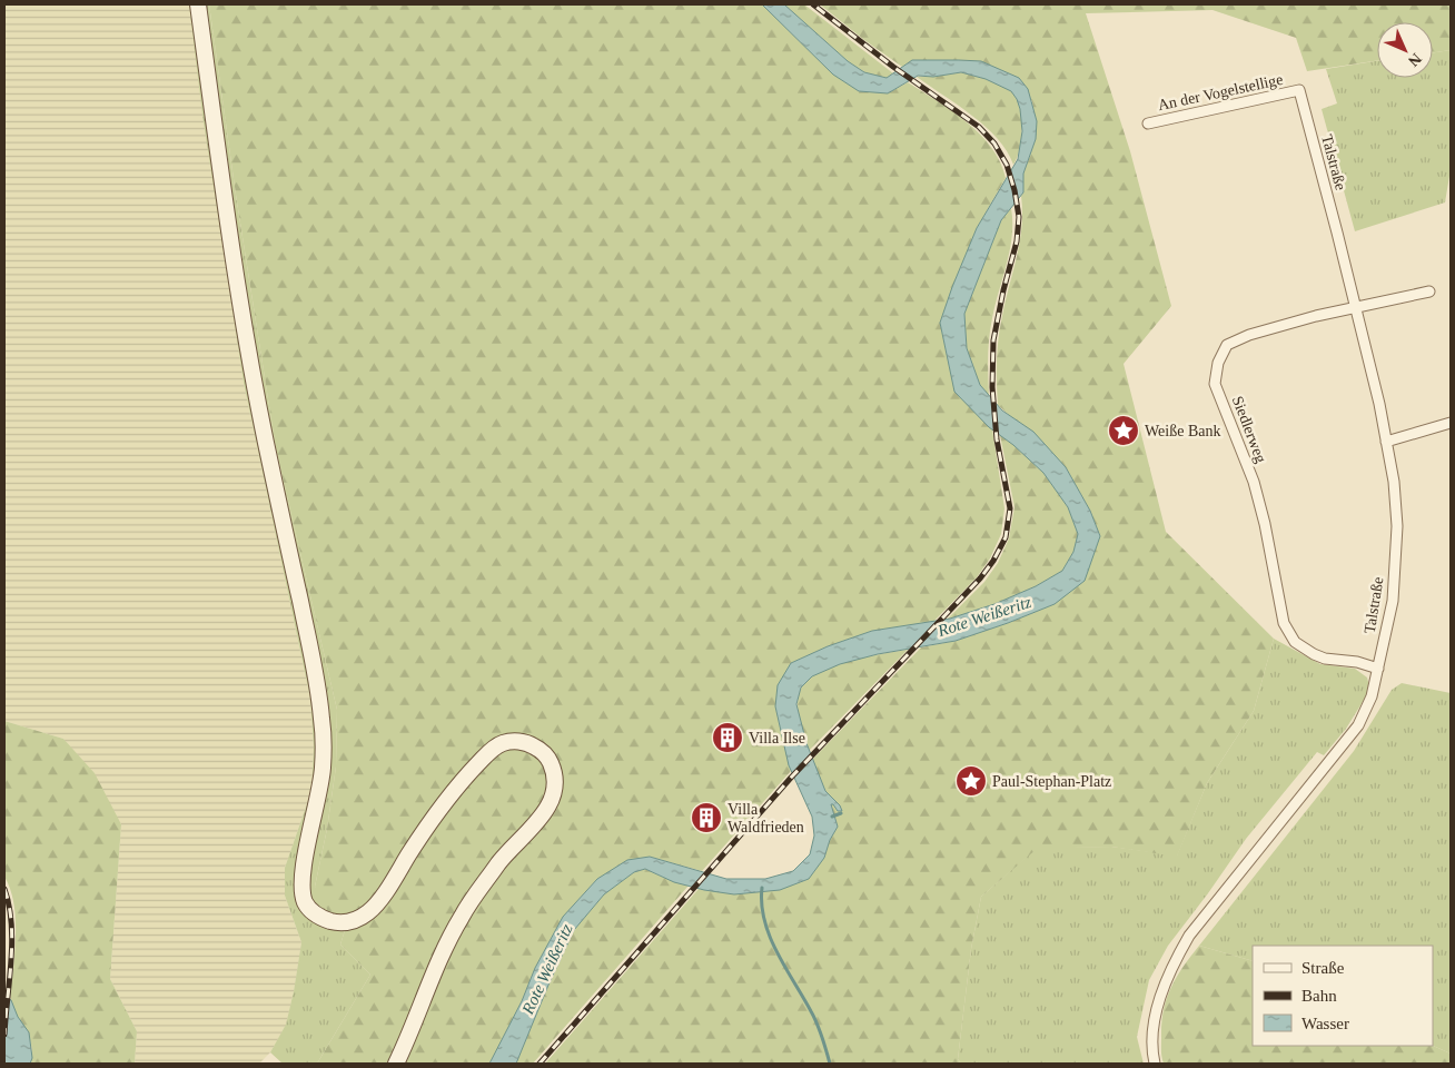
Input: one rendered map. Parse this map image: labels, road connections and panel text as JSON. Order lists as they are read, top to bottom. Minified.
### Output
{"streets":{"street":["An der Vogelstellige","Talstraße","Siedlerweg"]},"crossings":[["An der Vogelstellige","Talstraße"],["Talstraße","Siedlerweg"]],"water":["Rote Weißeritz"],"places":{"place":["Weiße Bank","Paul-Stephan-Platz"],"building":["Villa Ilse","Villa Waldfrieden"]},"legend":["Straße","Bahn","Wasser"],"north":"bottom right"}
